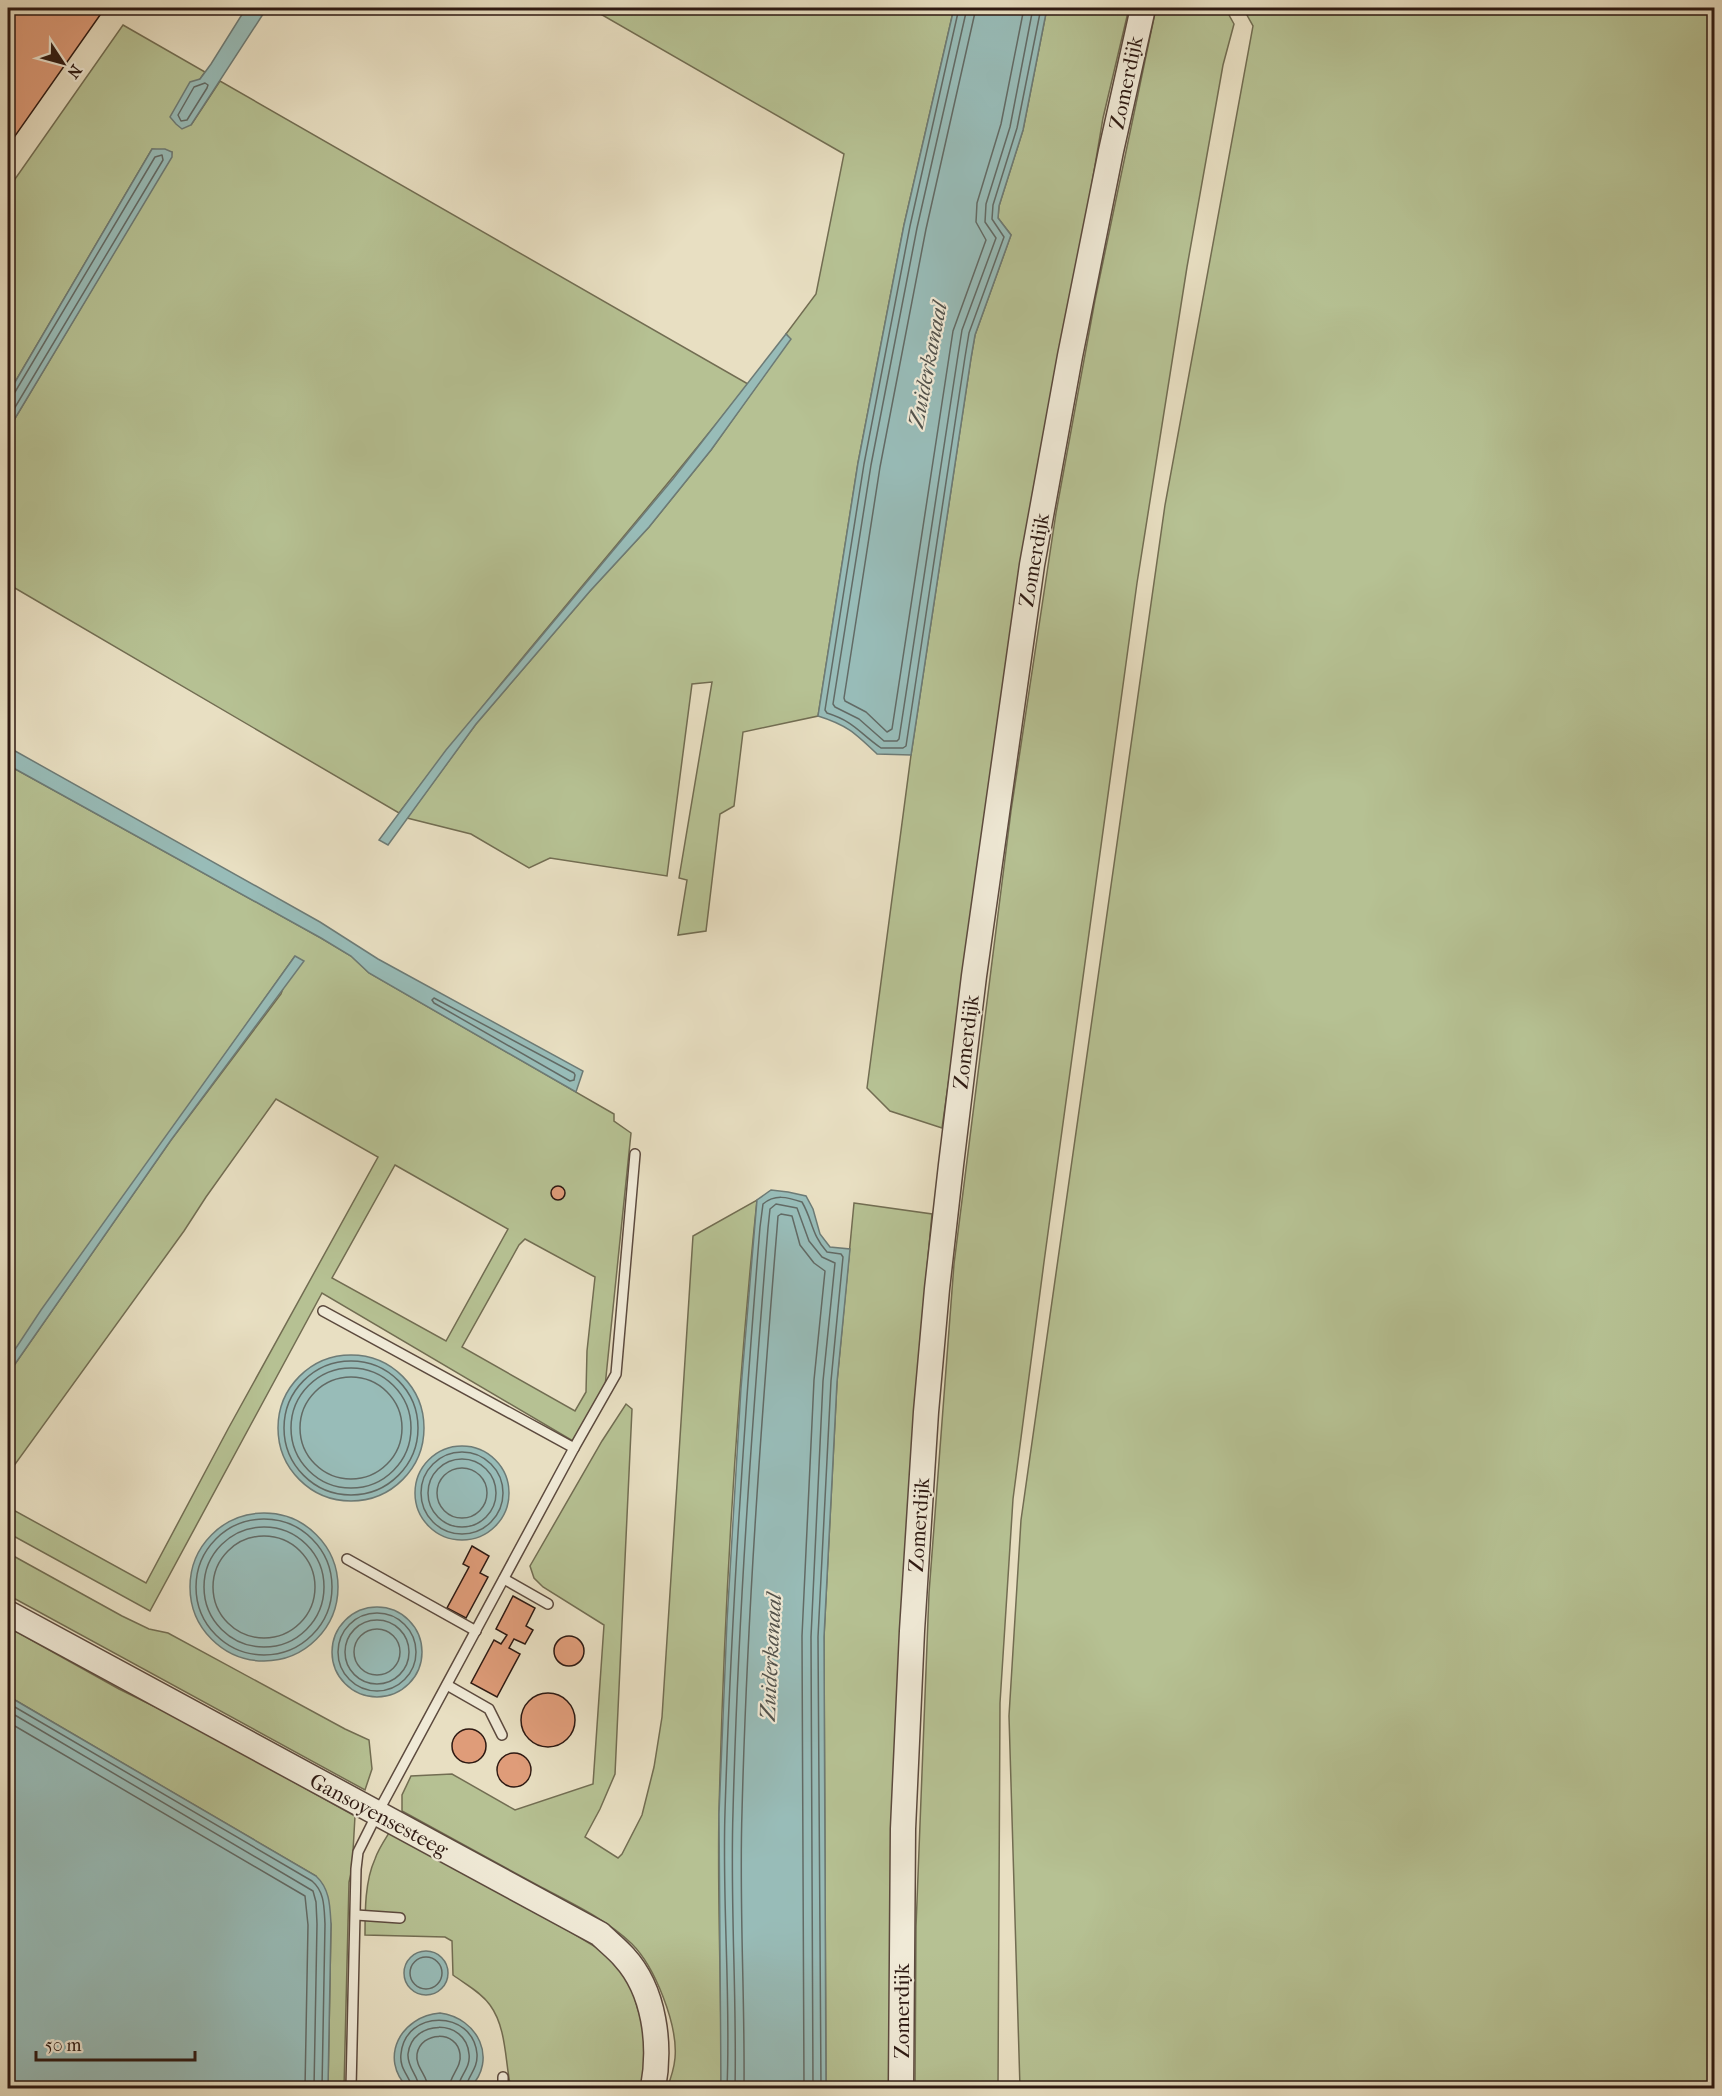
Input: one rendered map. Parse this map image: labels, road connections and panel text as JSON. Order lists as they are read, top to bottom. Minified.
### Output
{"streets":{"street":["Zomerdijk","Gansoyensesteeg"]},"water":["Zuiderkanaal"],"scale_bar":"50 m","north":"bottom right"}
